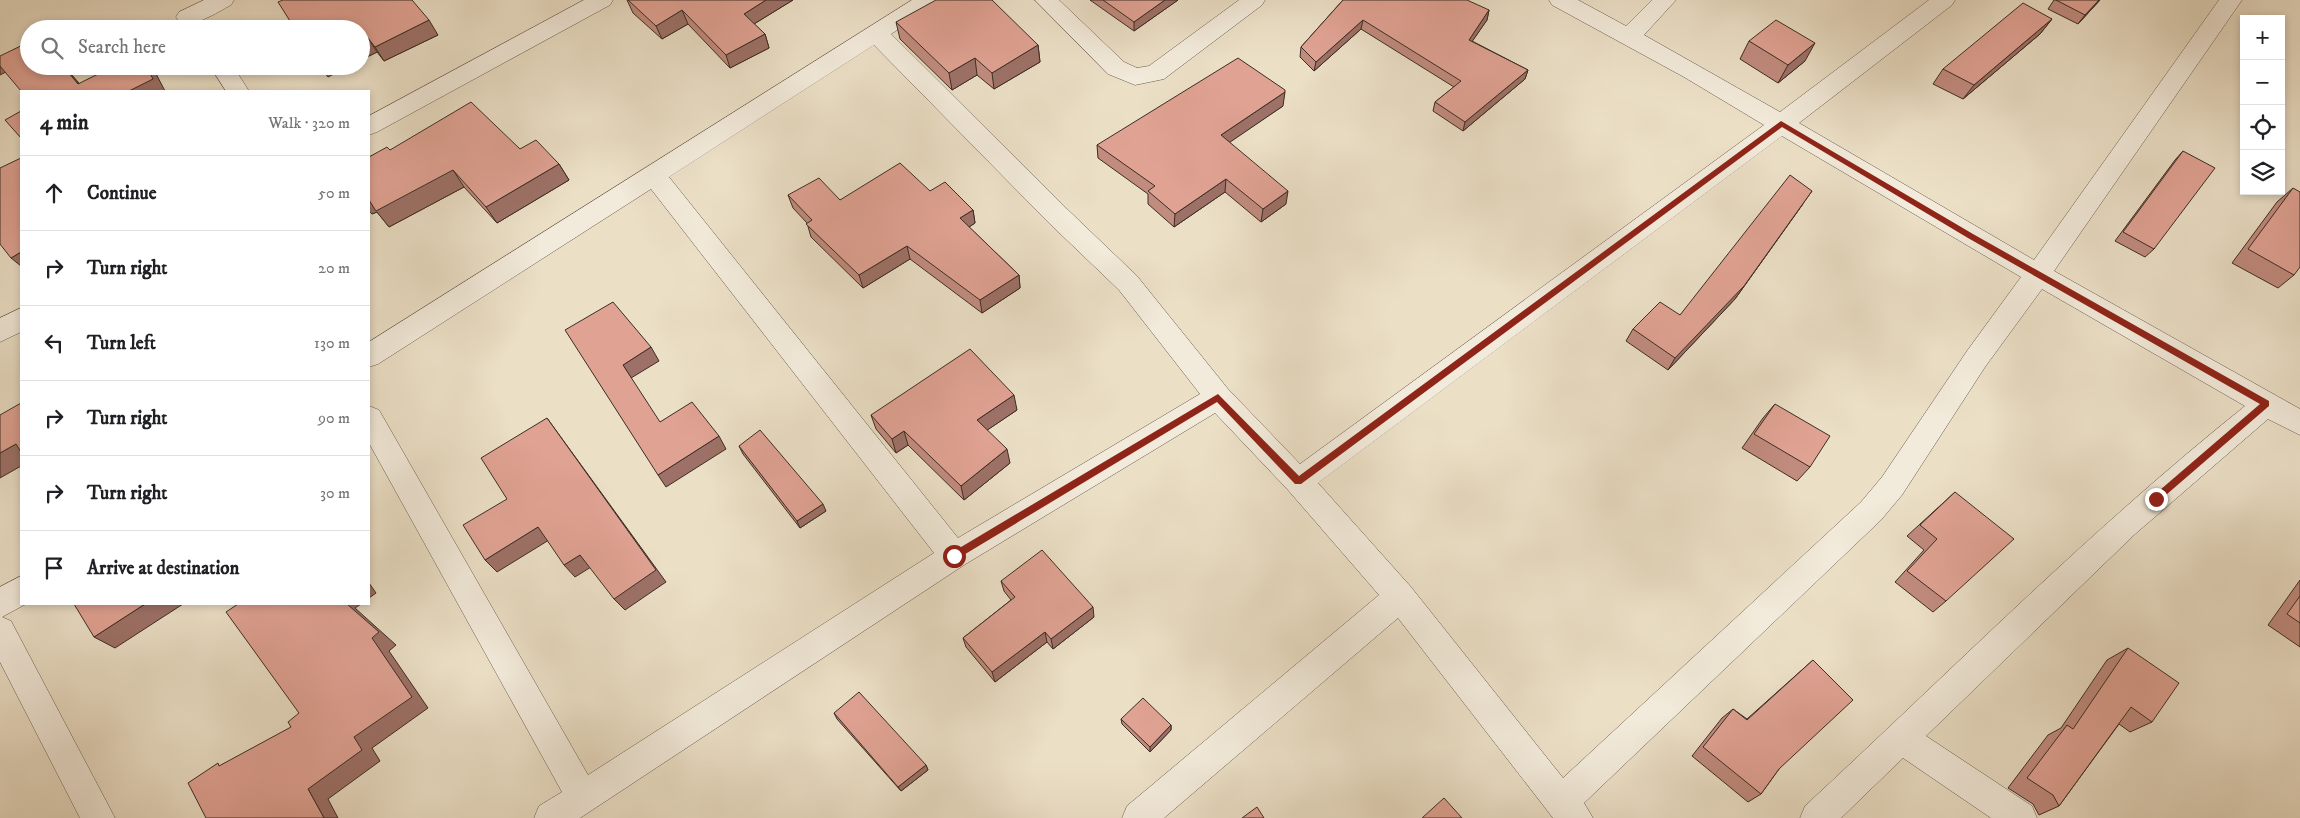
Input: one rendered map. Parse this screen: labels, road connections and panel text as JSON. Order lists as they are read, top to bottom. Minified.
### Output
{"page":{"map_buttons":["+","−"],"search":"Search here","heading":["4 min","Walk · 320 m"],"list":[["Continue","50 m"],["Turn right","20 m"],["Turn left","130 m"],["Turn right","90 m"],["Turn right","30 m"],"Arrive at destination"]}}
